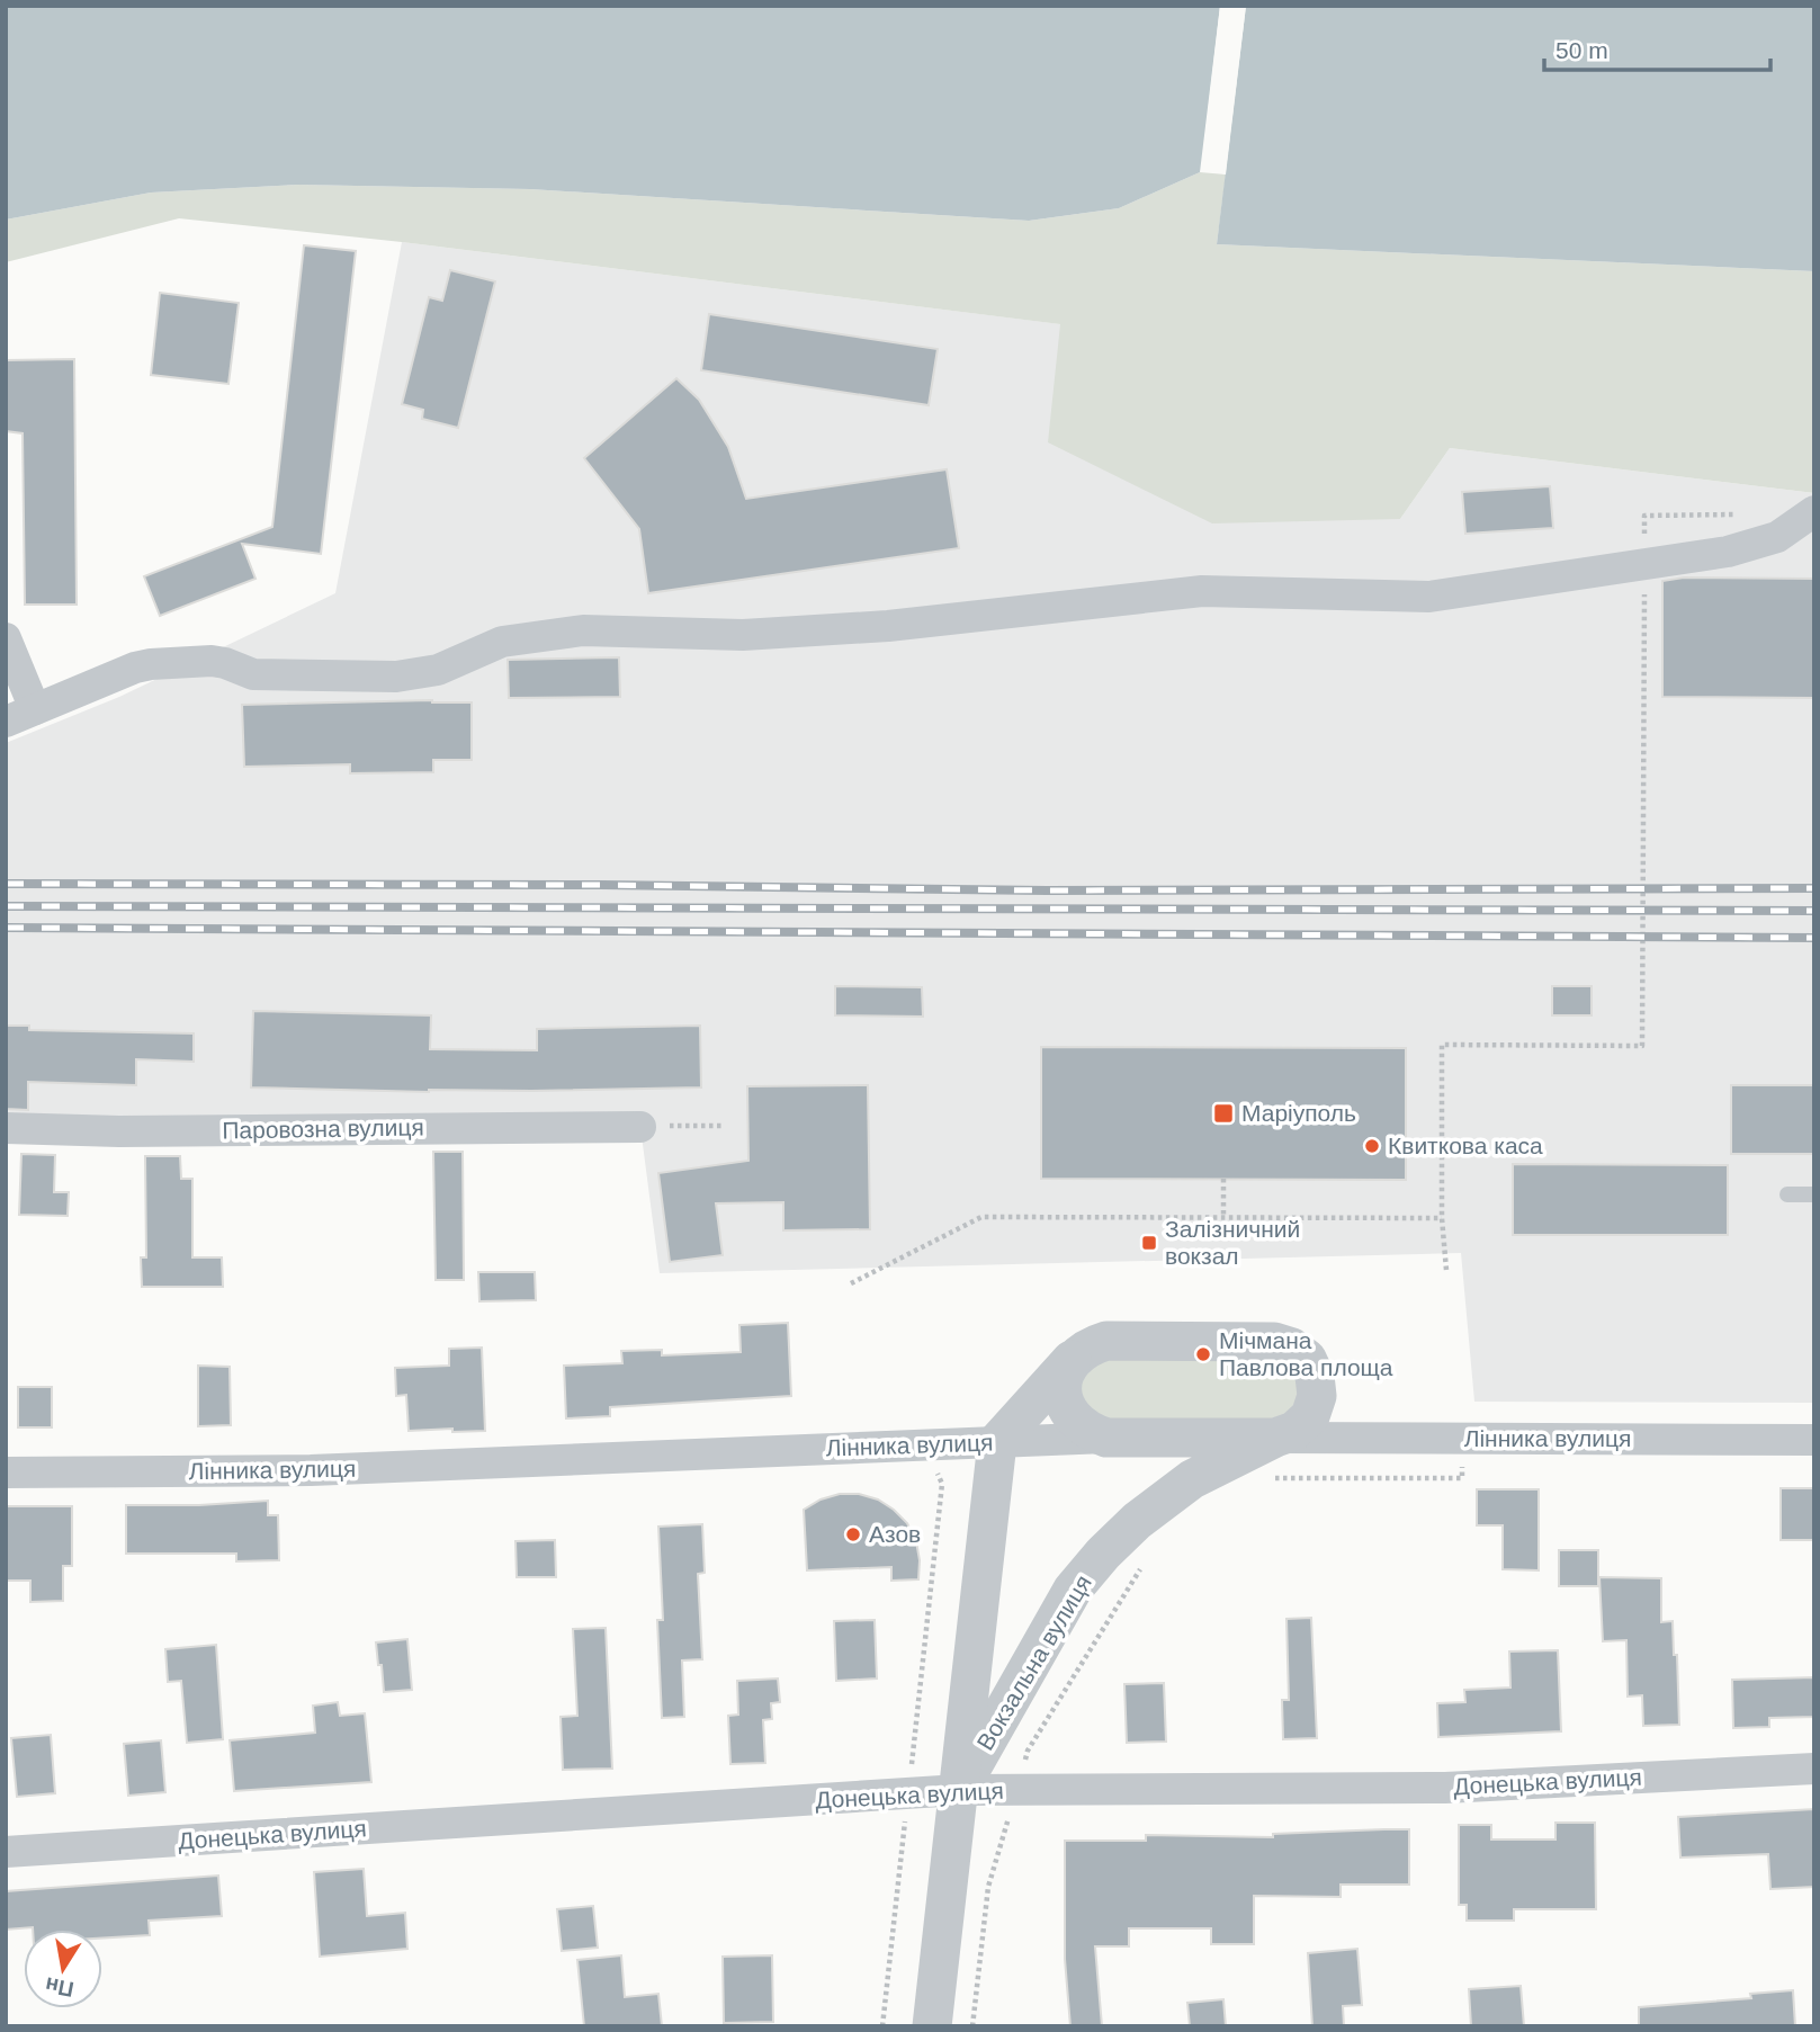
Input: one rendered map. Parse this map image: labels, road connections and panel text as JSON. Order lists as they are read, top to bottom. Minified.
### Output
{"streets":{"street":["Паровозна вулиця","Лінника вулиця","Вокзальна вулиця","Донецька вулиця"]},"crossings":[["Лінника вулиця","Вокзальна вулиця"],["Вокзальна вулиця","Донецька вулиця"]],"places":{"transit":["Маріуполь","Залізничний вокзал"],"other":["Квиткова каса","Мічмана Павлова площа","Азов"]},"scale_bar":"50 m","north":"bottom"}
